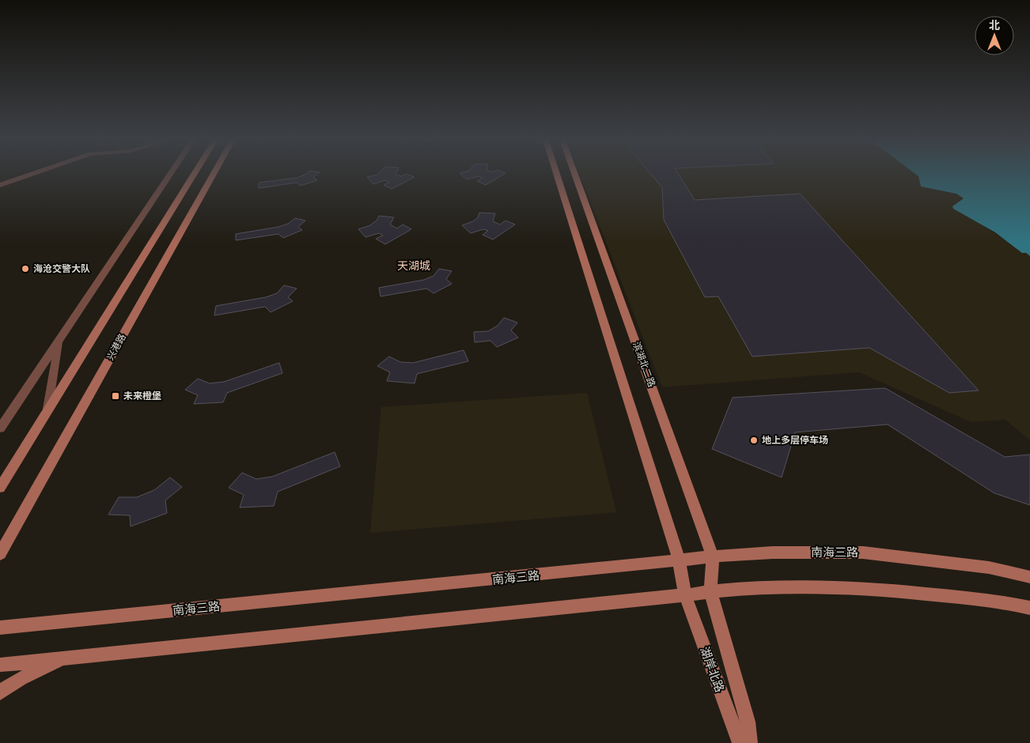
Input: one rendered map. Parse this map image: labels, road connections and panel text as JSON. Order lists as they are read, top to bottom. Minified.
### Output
{"streets":{"main road":["兴港路","滨湖北二路","南海三路","湖岸北路"]},"crossings":[["滨湖北二路","南海三路"],["滨湖北二路","湖岸北路"]],"districts":["天湖城"],"places":{"other":["海沧交警大队","地上多层停车场"],"transit":["未来橙堡"]},"north":"top"}
